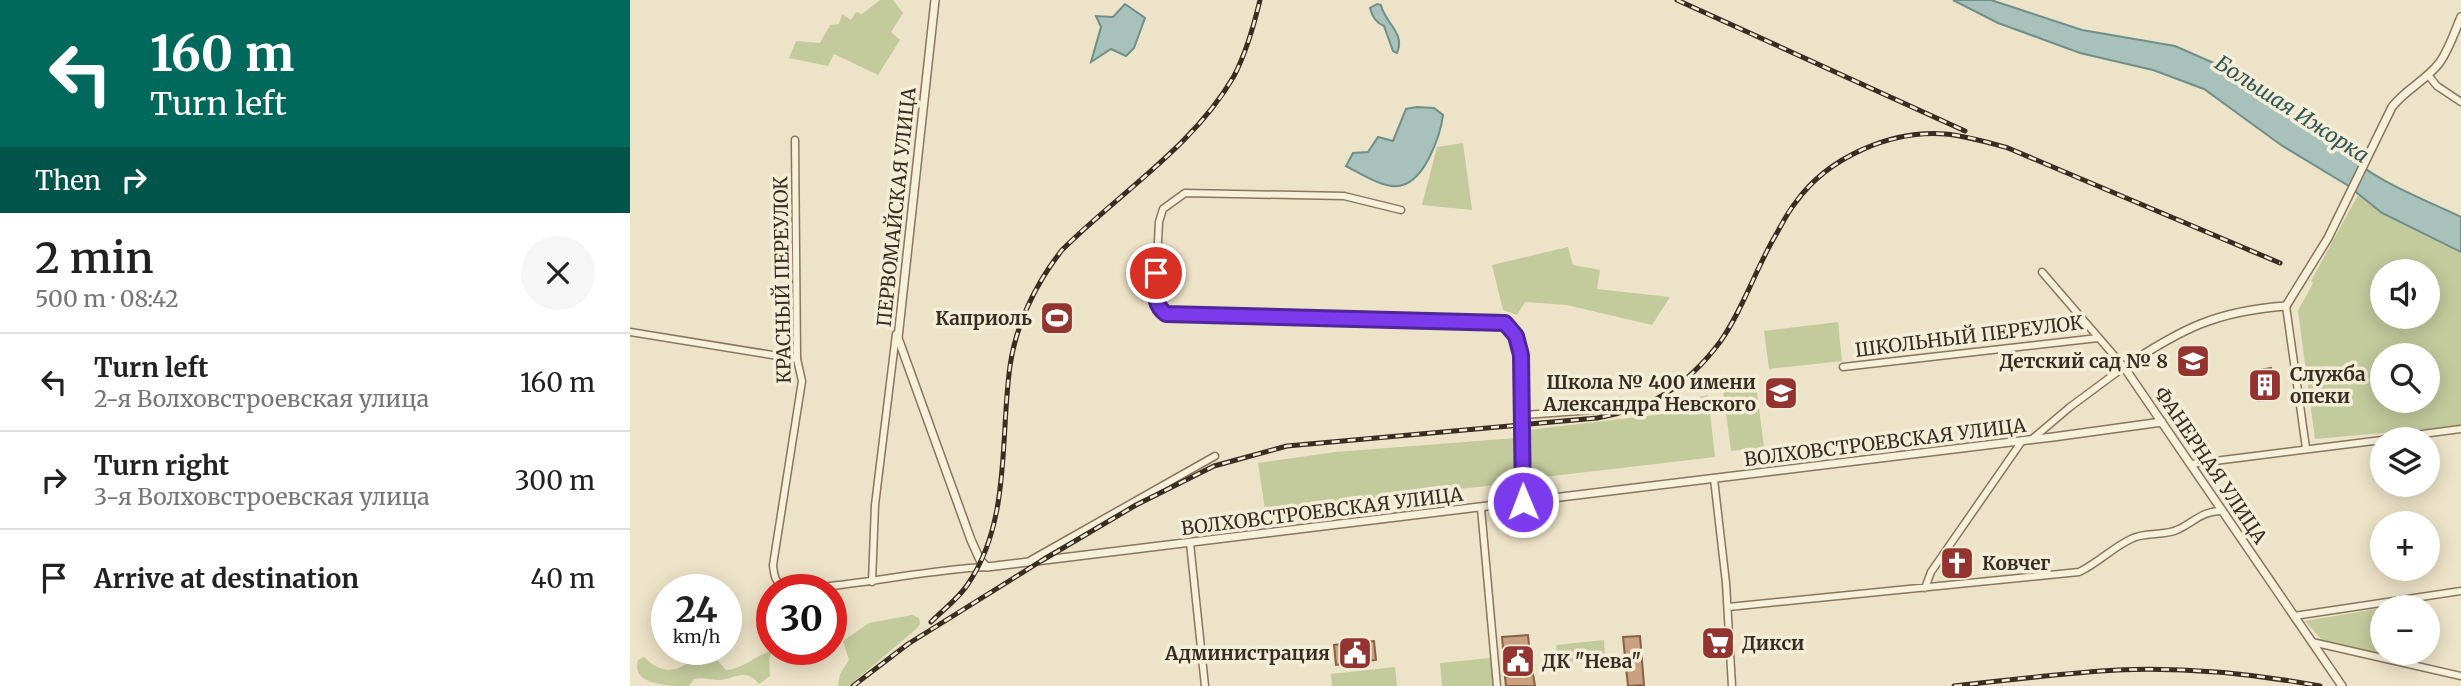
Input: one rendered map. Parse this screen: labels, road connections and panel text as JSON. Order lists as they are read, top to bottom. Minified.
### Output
{"streets":{"street":["ПЕРВОМАЙСКАЯ УЛИЦА","КРАСНЫЙ ПЕРЕУЛОК","ШКОЛЬНЫЙ ПЕРЕУЛОК","ВОЛХОВСТРОЕВСКАЯ УЛИЦА","ФАНЕРНАЯ УЛИЦА"]},"crossings":[["ПЕРВОМАЙСКАЯ УЛИЦА","ВОЛХОВСТРОЕВСКАЯ УЛИЦА"],["ШКОЛЬНЫЙ ПЕРЕУЛОК","ФАНЕРНАЯ УЛИЦА"],["ВОЛХОВСТРОЕВСКАЯ УЛИЦА","ФАНЕРНАЯ УЛИЦА"]],"water":["Большая Ижорка"],"places":{"sports":["Каприоль"],"school or university":["Детский сад № 8","Школа № 400 имени Александра Невского"],"building":["Служба опеки"],"church":["Ковчег"],"supermarket":["Дикси"],"public building":["Администрация","ДК \"Нева\""]},"page":{"turn":["160 m","Turn left"],"then":"Then","heading":["2 min","500 m · 08:42"],"map_buttons":["+","−"],"list":[{"name":"Turn left","note":"2-я Волховстроевская улица","value":"160 m"},{"name":"Turn right","note":"3-я Волховстроевская улица","value":"300 m"},{"name":"Arrive at destination","value":"40 m"}],"speed":"24 km/h","limit":"30"}}
